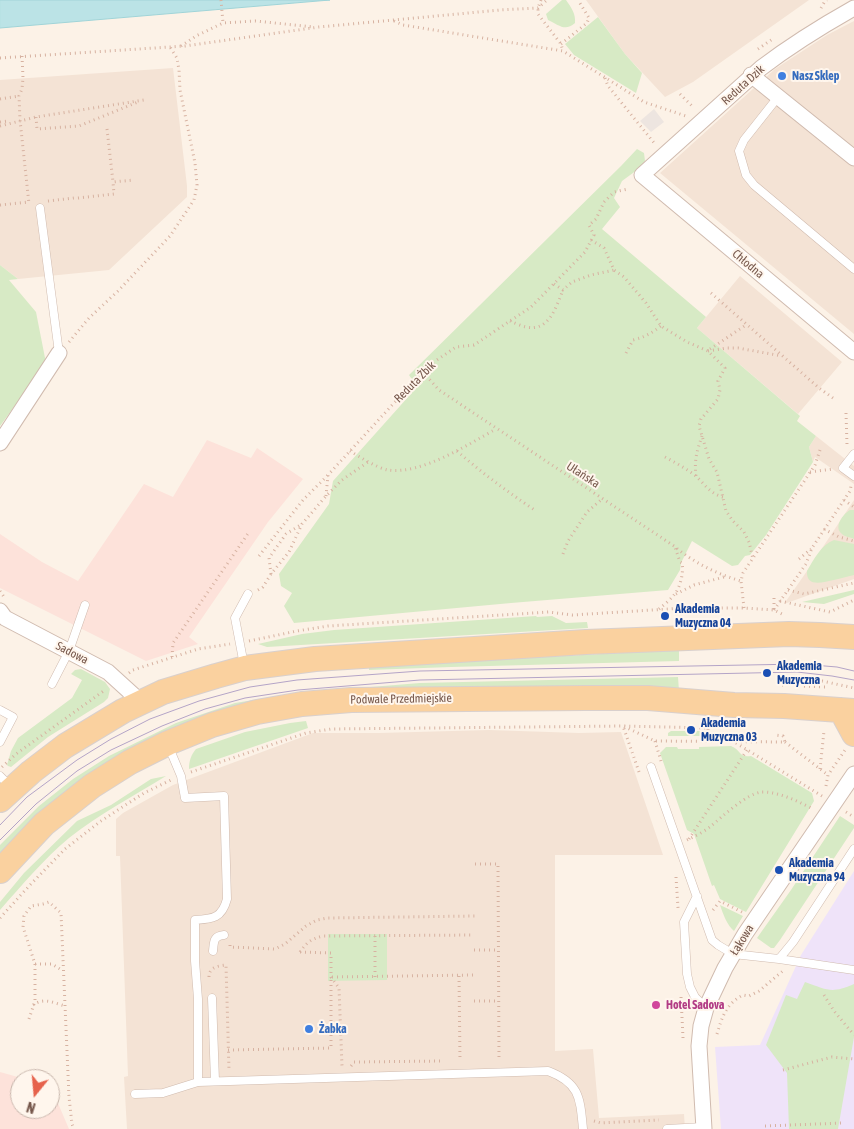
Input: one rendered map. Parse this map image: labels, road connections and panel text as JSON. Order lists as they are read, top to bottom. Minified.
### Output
{"streets":{"main road":["Podwale Przedmiejskie"],"street":["Reduta Dzik","Chłodna","Sadowa","Łąkowa"],"path":["Reduta Żbik","Ułańska"]},"crossings":[["Reduta Dzik","Chłodna"],["Reduta Żbik","Ułańska"]],"places":["Nasz Sklep","Akademia Muzyczna 04","Akademia Muzyczna","Akademia Muzyczna 03","Akademia Muzyczna 94","Hotel Sadova","Żabka"],"north":"bottom"}
